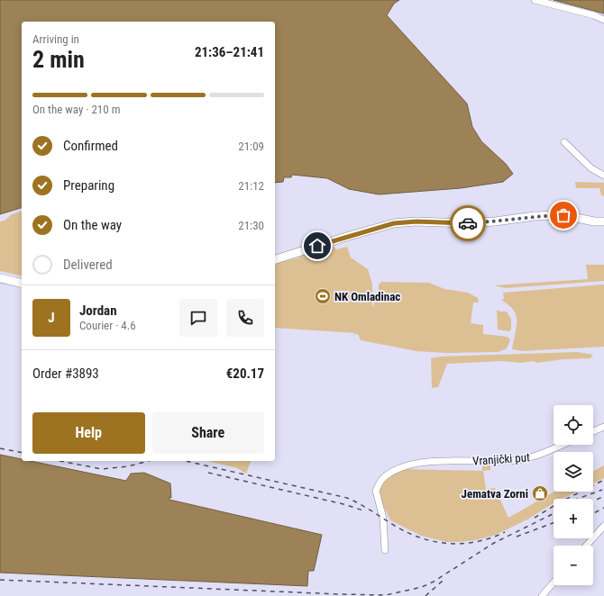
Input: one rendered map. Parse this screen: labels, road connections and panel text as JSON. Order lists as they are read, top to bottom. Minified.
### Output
{"streets":{"street":["Vranjički put"]},"places":{"sports":["NK Omladinac"],"shop":["Jematva Zorni"]},"page":{"heading":["2 min","Arriving in","21:36–21:41"],"panel":["Jordan","Courier · 4.6","Order #3893","€20.17"],"bar":"On the way · 210 m","list":[["Confirmed","21:09"],["Preparing","21:12"],["On the way","21:30"],"Delivered"],"round":"J","map_buttons":["+","−"],"buttons":["Help","Share"]}}
